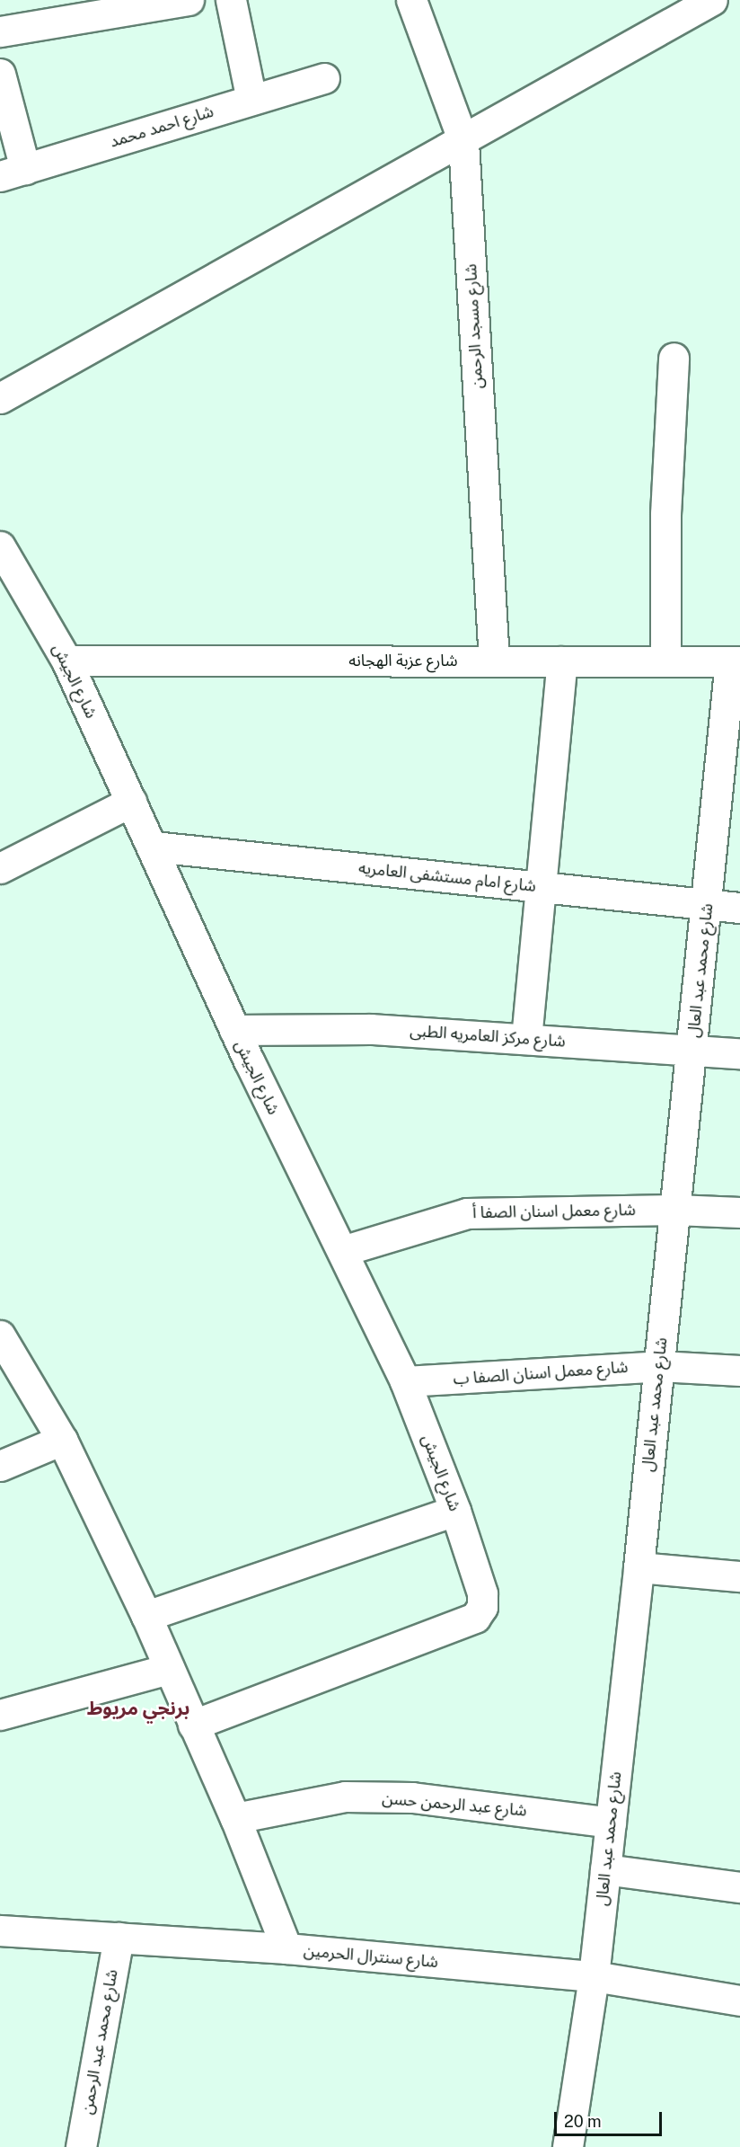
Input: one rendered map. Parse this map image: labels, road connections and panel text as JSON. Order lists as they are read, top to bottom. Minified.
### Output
{"streets":{"street":["شارع احمد محمد","شارع مسجد الرحمن","شارع عزبة الهجانه","شارع الجيش","شارع امام مستشفى العامريه","شارع محمد عبد العال","شارع مركز العامريه الطبى","شارع معمل اسنان الصفا أ","شارع معمل اسنان الصفا ب","شارع عبد الرحمن حسن","شارع سنترال الحرمين","شارع محمد عبد الرحمن"]},"crossings":[["شارع مسجد الرحمن","شارع عزبة الهجانه"],["شارع عزبة الهجانه","شارع الجيش"],["شارع عزبة الهجانه","شارع محمد عبد العال"],["شارع الجيش","شارع امام مستشفى العامريه"],["شارع الجيش","شارع مركز العامريه الطبى"],["شارع الجيش","شارع معمل اسنان الصفا أ"],["شارع الجيش","شارع معمل اسنان الصفا ب"],["شارع امام مستشفى العامريه","شارع محمد عبد العال"],["شارع محمد عبد العال","شارع مركز العامريه الطبى"],["شارع محمد عبد العال","شارع معمل اسنان الصفا أ"],["شارع محمد عبد العال","شارع معمل اسنان الصفا ب"],["شارع محمد عبد العال","شارع عبد الرحمن حسن"],["شارع محمد عبد العال","شارع سنترال الحرمين"],["شارع سنترال الحرمين","شارع محمد عبد الرحمن"]],"districts":["برنجي مريوط"],"scale_bar":"20 m"}
